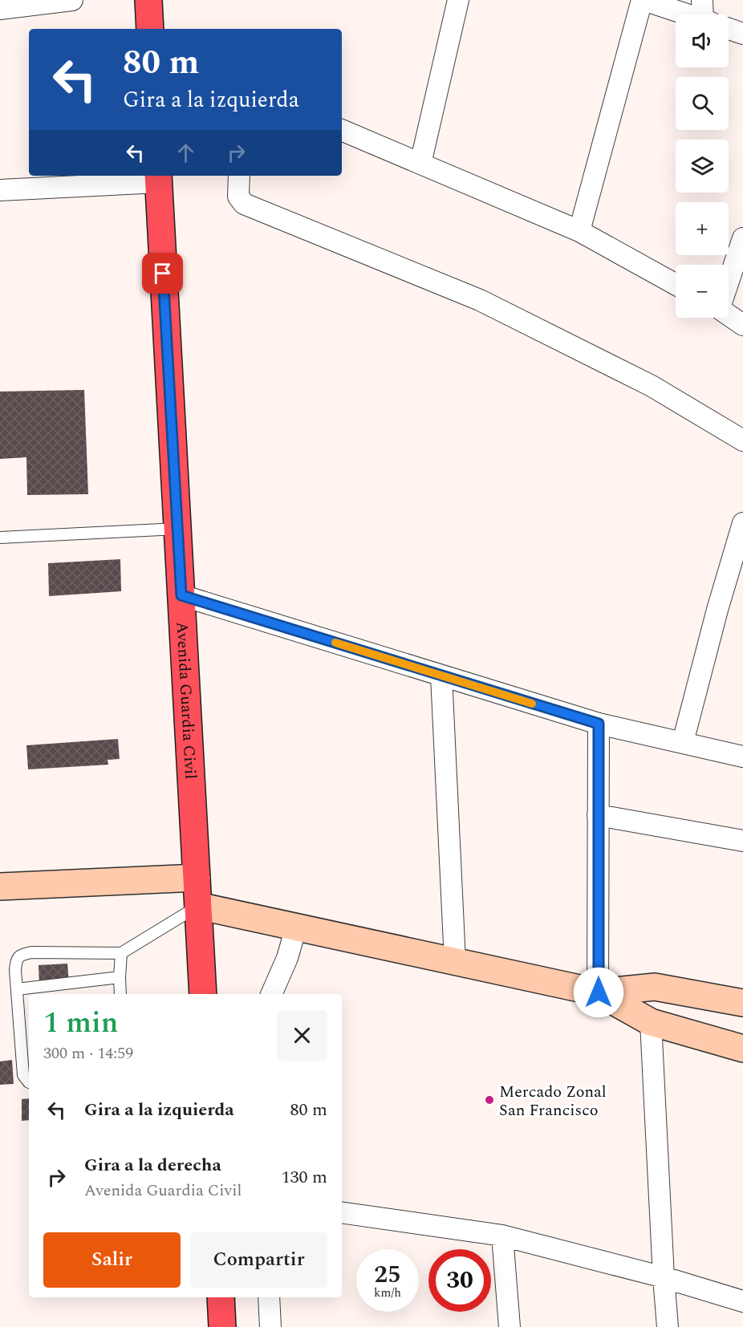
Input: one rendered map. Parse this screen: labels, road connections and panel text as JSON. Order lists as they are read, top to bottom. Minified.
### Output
{"streets":{"highway":["Avenida Guardia Civil"]},"places":["Mercado Zonal San Francisco"],"page":{"map_buttons":["+","−"],"turn":["80 m","Gira a la izquierda"],"heading":["1 min","300 m · 14:59"],"list":[{"name":"Gira a la izquierda","value":"80 m"},{"name":"Gira a la derecha","note":"Avenida Guardia Civil","value":"130 m"}],"buttons":["Salir","Compartir"],"speed":"25 km/h","limit":"30"}}
